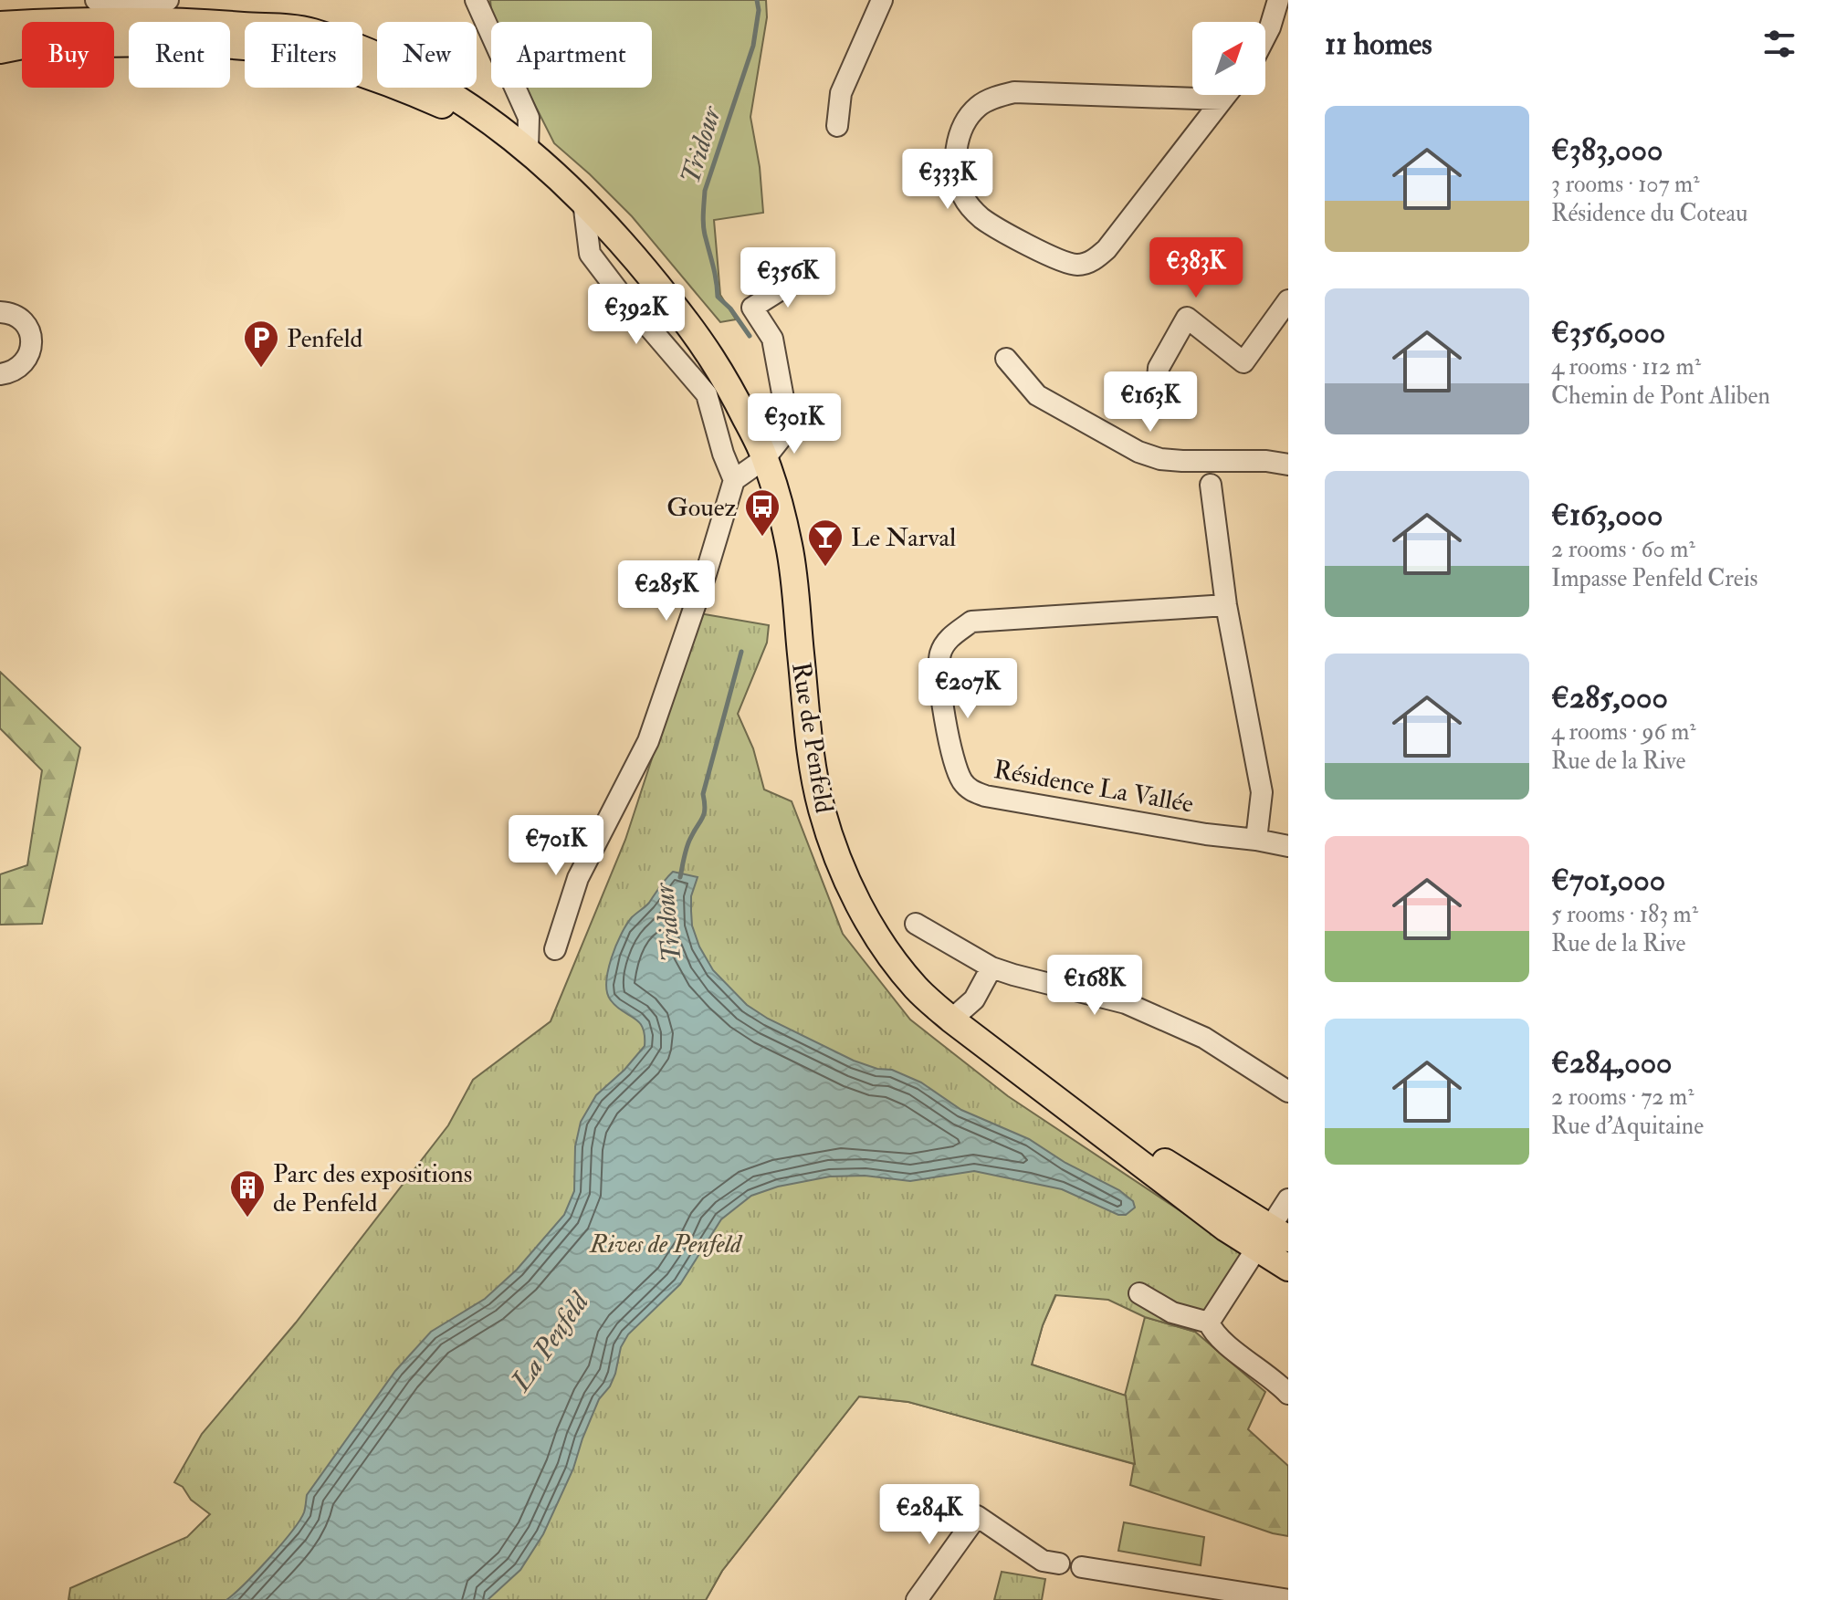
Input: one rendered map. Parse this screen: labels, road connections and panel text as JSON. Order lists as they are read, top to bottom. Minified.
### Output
{"streets":{"main road":["Rue de Penfeld"],"street":["Résidence La Vallée"]},"water":["Tridour","La Penfeld"],"parks":["Rives de Penfeld"],"places":{"parking":["Penfeld"],"bus stop":["Gouez"],"bar":["Le Narval"],"building":["Parc des expositions de Penfeld"]},"north":"top right","page":{"heading":"11 homes","chip":["Buy","Rent","Filters","New","Apartment"],"list":[{"name":"€383,000","note":"3 rooms · 107 m² · Résidence du Coteau"},{"name":"€356,000","note":"4 rooms · 112 m² · Chemin de Pont Aliben"},{"name":"€163,000","note":"2 rooms · 60 m² · Impasse Penfeld Creis"},{"name":"€285,000","note":"4 rooms · 96 m² · Rue de la Rive"},{"name":"€701,000","note":"5 rooms · 183 m² · Rue de la Rive"},{"name":"€284,000","note":"2 rooms · 72 m² · Rue d'Aquitaine"}],"price":["€333K","€383K","€356K","€392K","€163K","€301K","€285K","€207K","€701K","€168K","€284K"]}}
